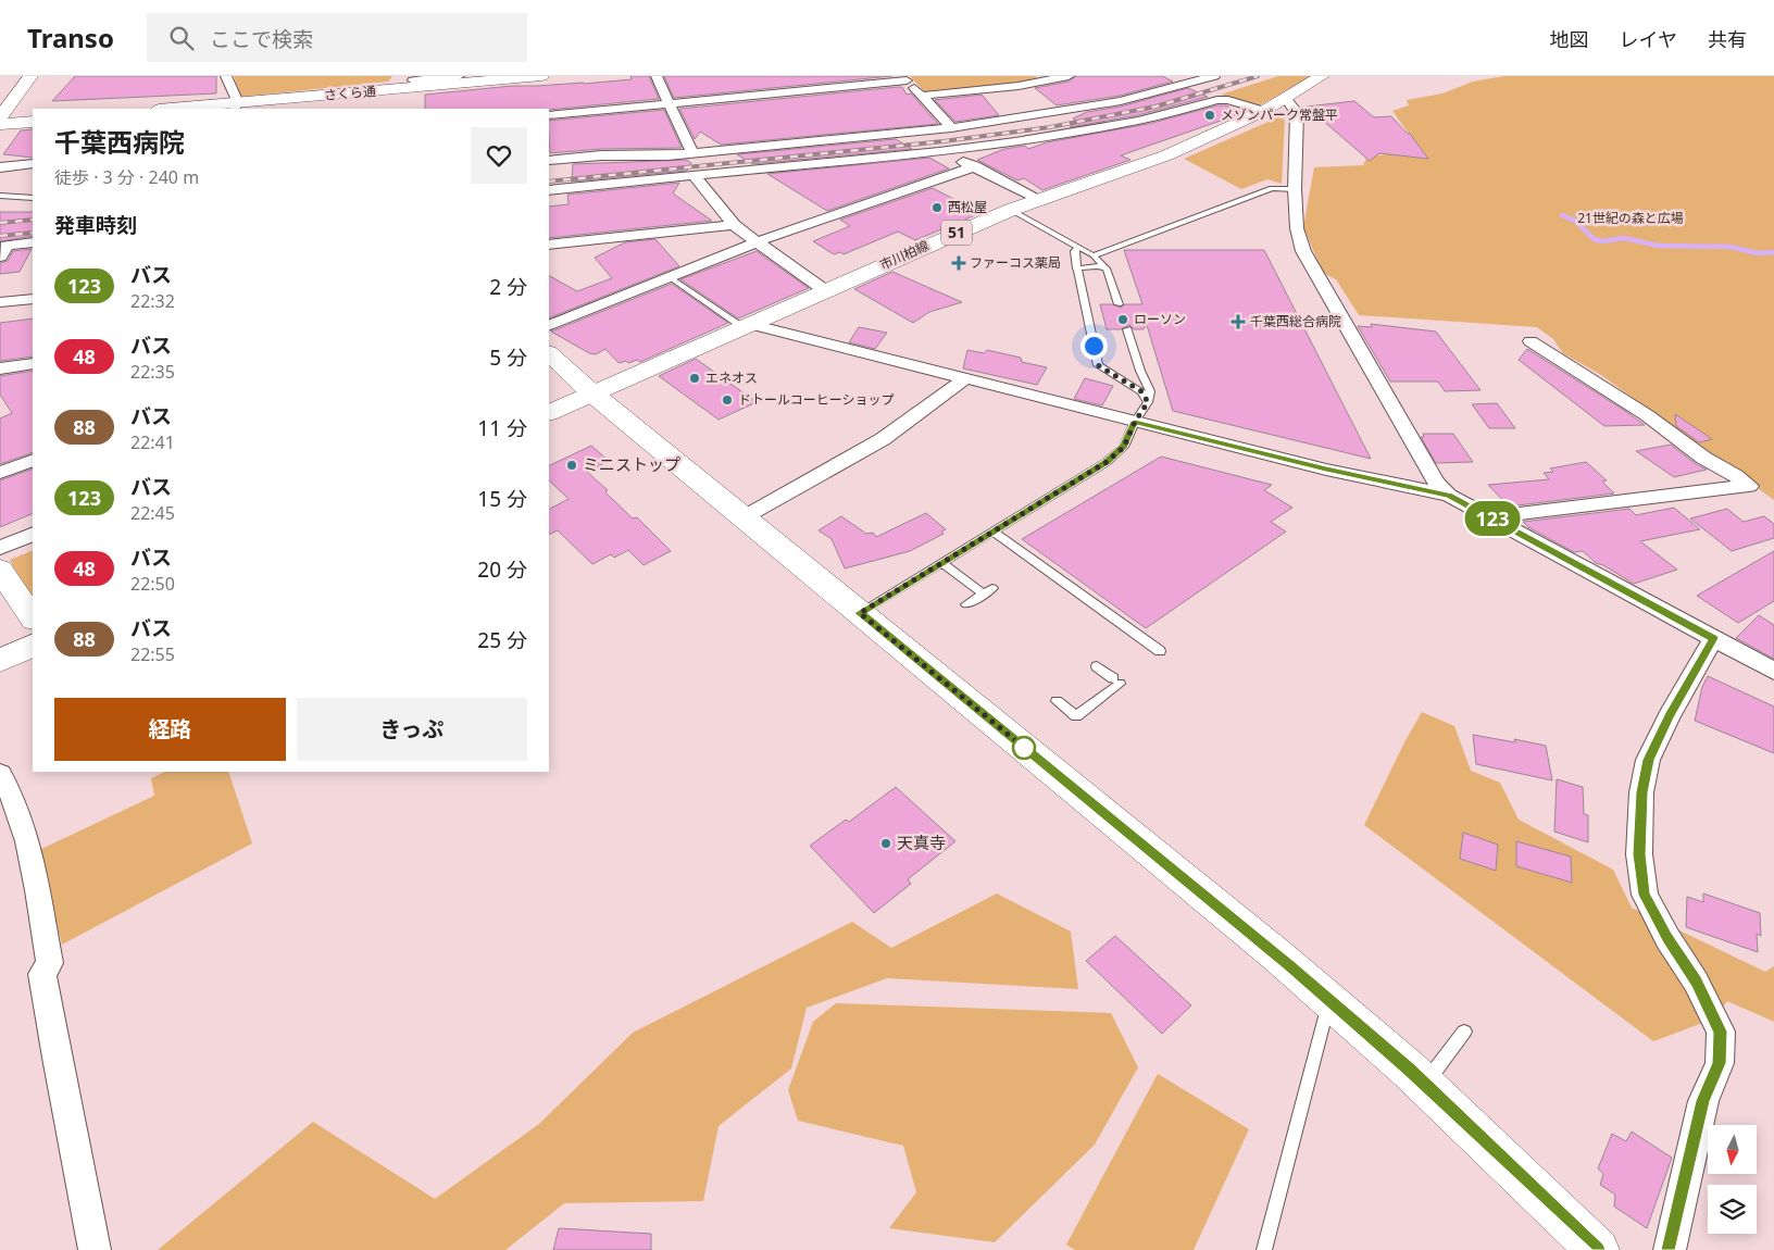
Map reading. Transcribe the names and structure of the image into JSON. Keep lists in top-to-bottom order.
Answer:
{
  "streets": {
    "street": ["さくら通", "51", "市川柏線"]
  },
  "parks": ["21世紀の森と広場"],
  "places": {
    "other": [
      "メゾンパーク常盤平",
      "西松屋",
      "ローソン",
      "エネオス",
      "ドトールコーヒーショップ",
      "ミニストップ",
      "天真寺"
    ],
    "health": ["ファーコス薬局", "千葉西総合病院"]
  },
  "lines": ["bus line 123"],
  "north": "bottom",
  "page": {
    "header": "Transo",
    "search": "ここで検索",
    "nav": ["地図", "レイヤ", "共有"],
    "on_map": "123",
    "heading": [
      ["千葉西病院", "徒歩 · 3 分 · 240 m"],
      "発車時刻"
    ],
    "list": [
      {
        "mark": "123",
        "name": "バス",
        "note": "22:32",
        "value": "2 分"
      },
      {
        "mark": "48",
        "name": "バス",
        "note": "22:35",
        "value": "5 分"
      },
      {
        "mark": "88",
        "name": "バス",
        "note": "22:41",
        "value": "11 分"
      },
      {
        "mark": "123",
        "name": "バス",
        "note": "22:45",
        "value": "15 分"
      },
      {
        "mark": "48",
        "name": "バス",
        "note": "22:50",
        "value": "20 分"
      },
      {
        "mark": "88",
        "name": "バス",
        "note": "22:55",
        "value": "25 分"
      }
    ],
    "buttons": ["経路", "きっぷ"]
  }
}
